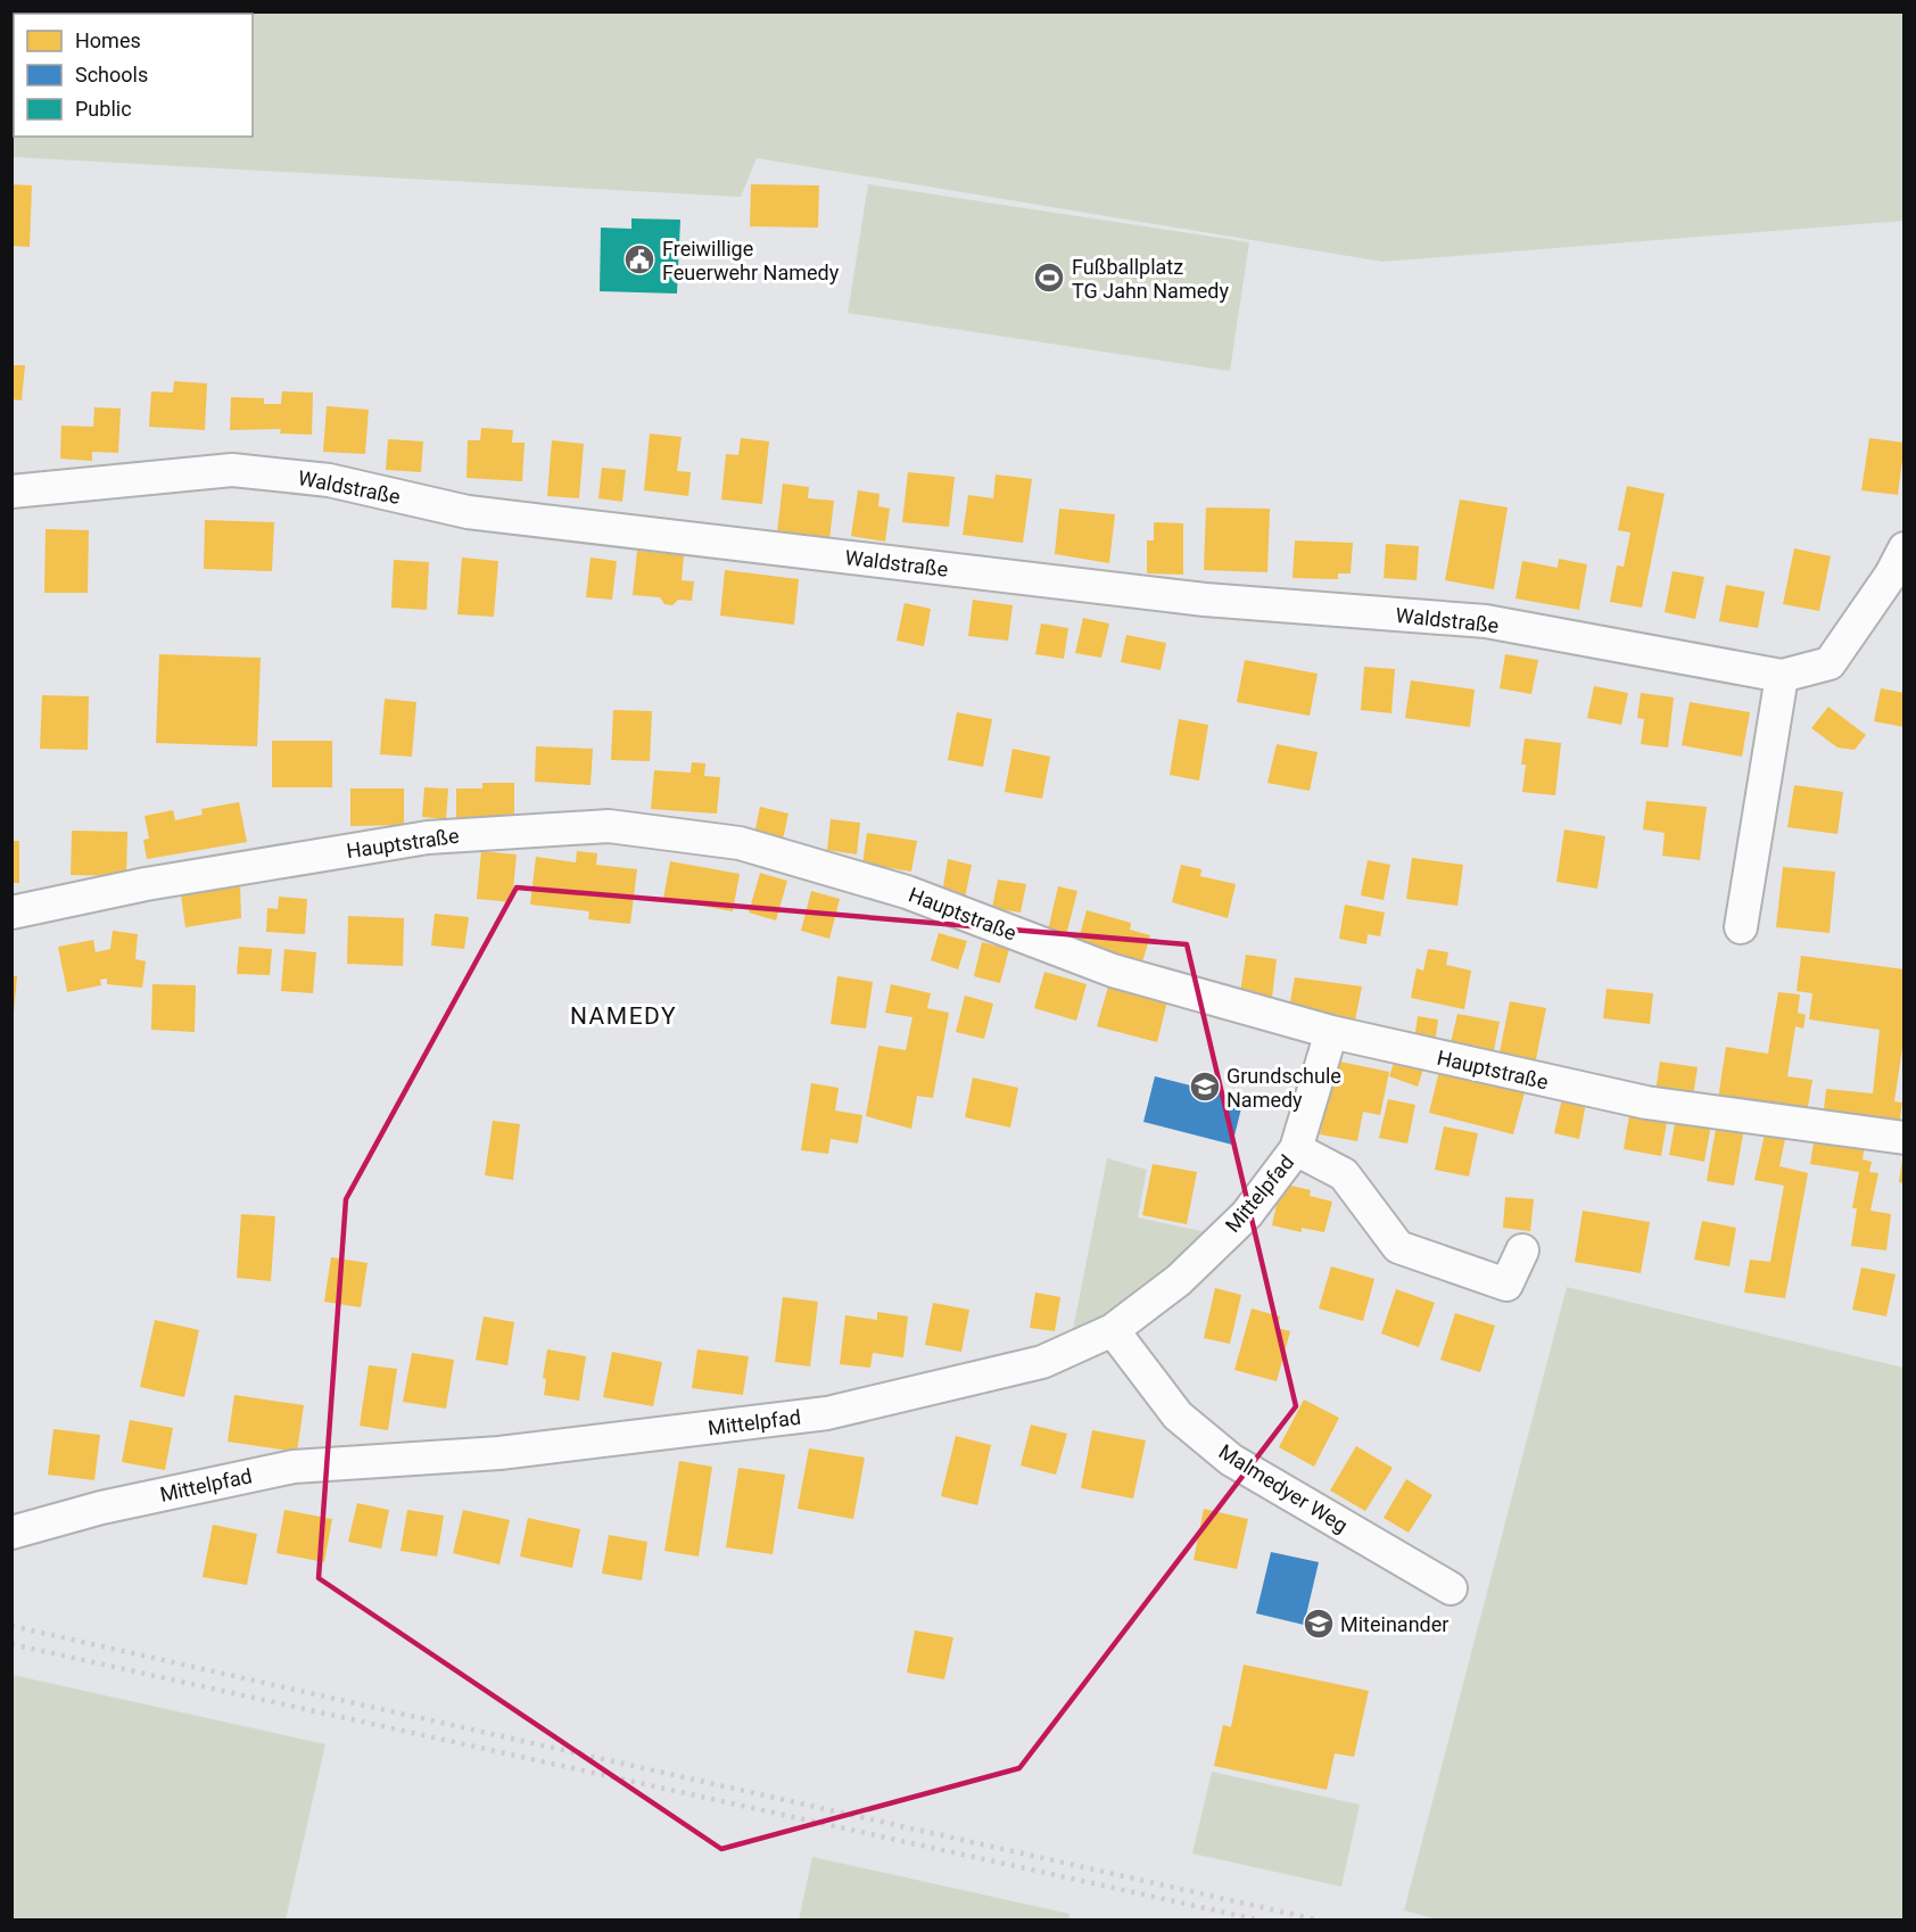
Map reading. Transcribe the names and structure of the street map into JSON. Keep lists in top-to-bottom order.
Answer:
{
  "streets": {
    "street": [
      "Waldstraße",
      "Hauptstraße",
      "Mittelpfad",
      "Malmedyer Weg"
    ]
  },
  "crossings": [
    ["Hauptstraße", "Mittelpfad"],
    ["Mittelpfad", "Malmedyer Weg"]
  ],
  "districts": ["NAMEDY"],
  "places": {
    "public building": ["Freiwillige Feuerwehr Namedy"],
    "sports": ["Fußballplatz TG Jahn Namedy"],
    "school or university": ["Grundschule Namedy", "Miteinander"]
  },
  "legend": ["Homes", "Schools", "Public"]
}
